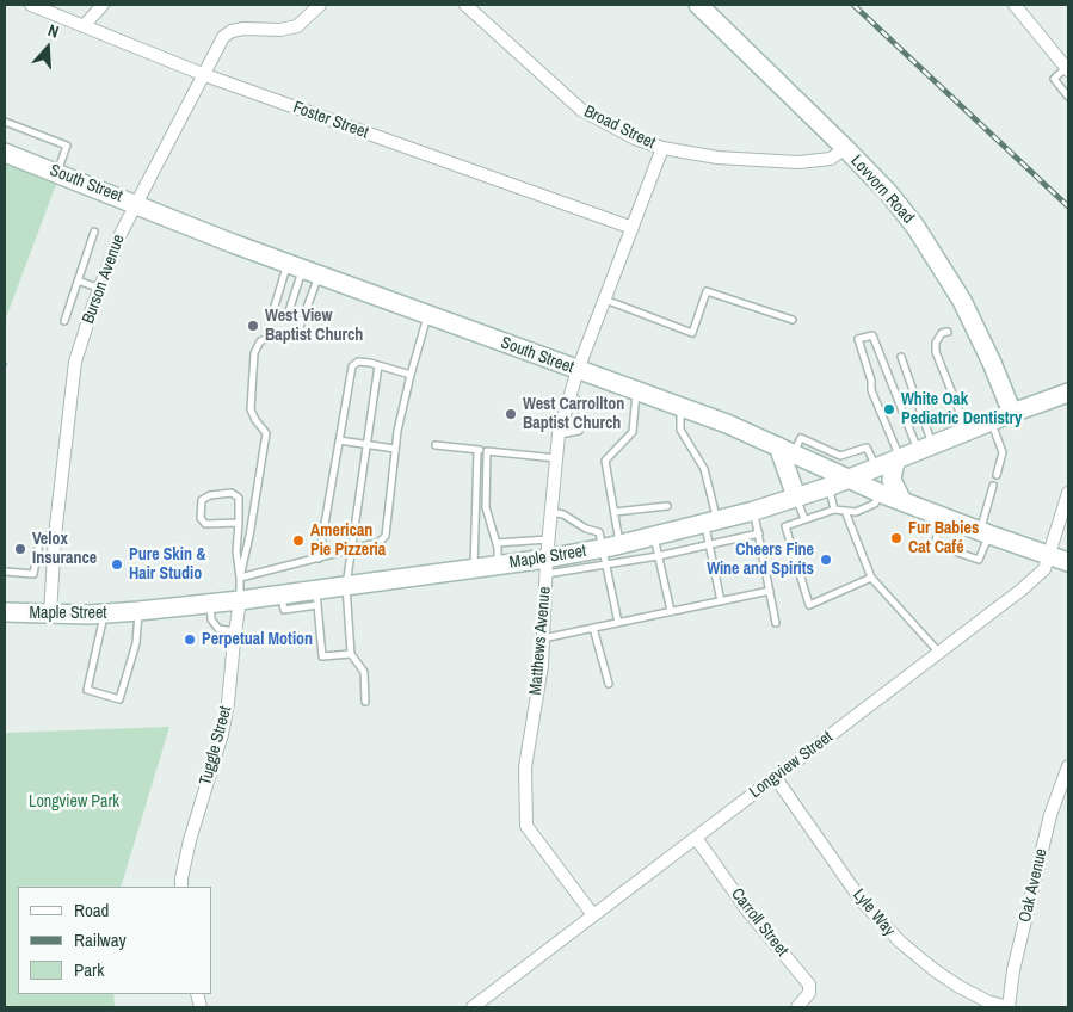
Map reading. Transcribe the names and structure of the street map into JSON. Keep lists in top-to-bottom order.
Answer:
{
  "streets": {
    "street": [
      "Foster Street",
      "Broad Street",
      "South Street",
      "Lovvorn Road",
      "Burson Avenue",
      "Maple Street",
      "Matthews Avenue",
      "Tuggle Street",
      "Longview Street",
      "Oak Avenue",
      "Lyle Way",
      "Carroll Street"
    ]
  },
  "crossings": [
    ["Foster Street", "Burson Avenue"],
    ["Foster Street", "Matthews Avenue"],
    ["Broad Street", "Lovvorn Road"],
    ["Broad Street", "Matthews Avenue"],
    ["South Street", "Burson Avenue"],
    ["South Street", "Maple Street"],
    ["South Street", "Matthews Avenue"],
    ["South Street", "Longview Street"],
    ["Lovvorn Road", "Maple Street"],
    ["Burson Avenue", "Maple Street"],
    ["Maple Street", "Matthews Avenue"],
    ["Maple Street", "Tuggle Street"],
    ["Matthews Avenue", "Longview Street"],
    ["Longview Street", "Lyle Way"],
    ["Longview Street", "Carroll Street"],
    ["Oak Avenue", "Lyle Way"]
  ],
  "parks": ["Longview Park"],
  "places": [
    "West View Baptist Church",
    "White Oak Pediatric Dentistry",
    "West Carrollton Baptist Church",
    "Fur Babies Cat Café",
    "American Pie Pizzeria",
    "Velox Insurance",
    "Cheers Fine Wine and Spirits",
    "Pure Skin & Hair Studio",
    "Perpetual Motion"
  ],
  "legend": ["Road", "Railway", "Park"],
  "north": "top"
}
